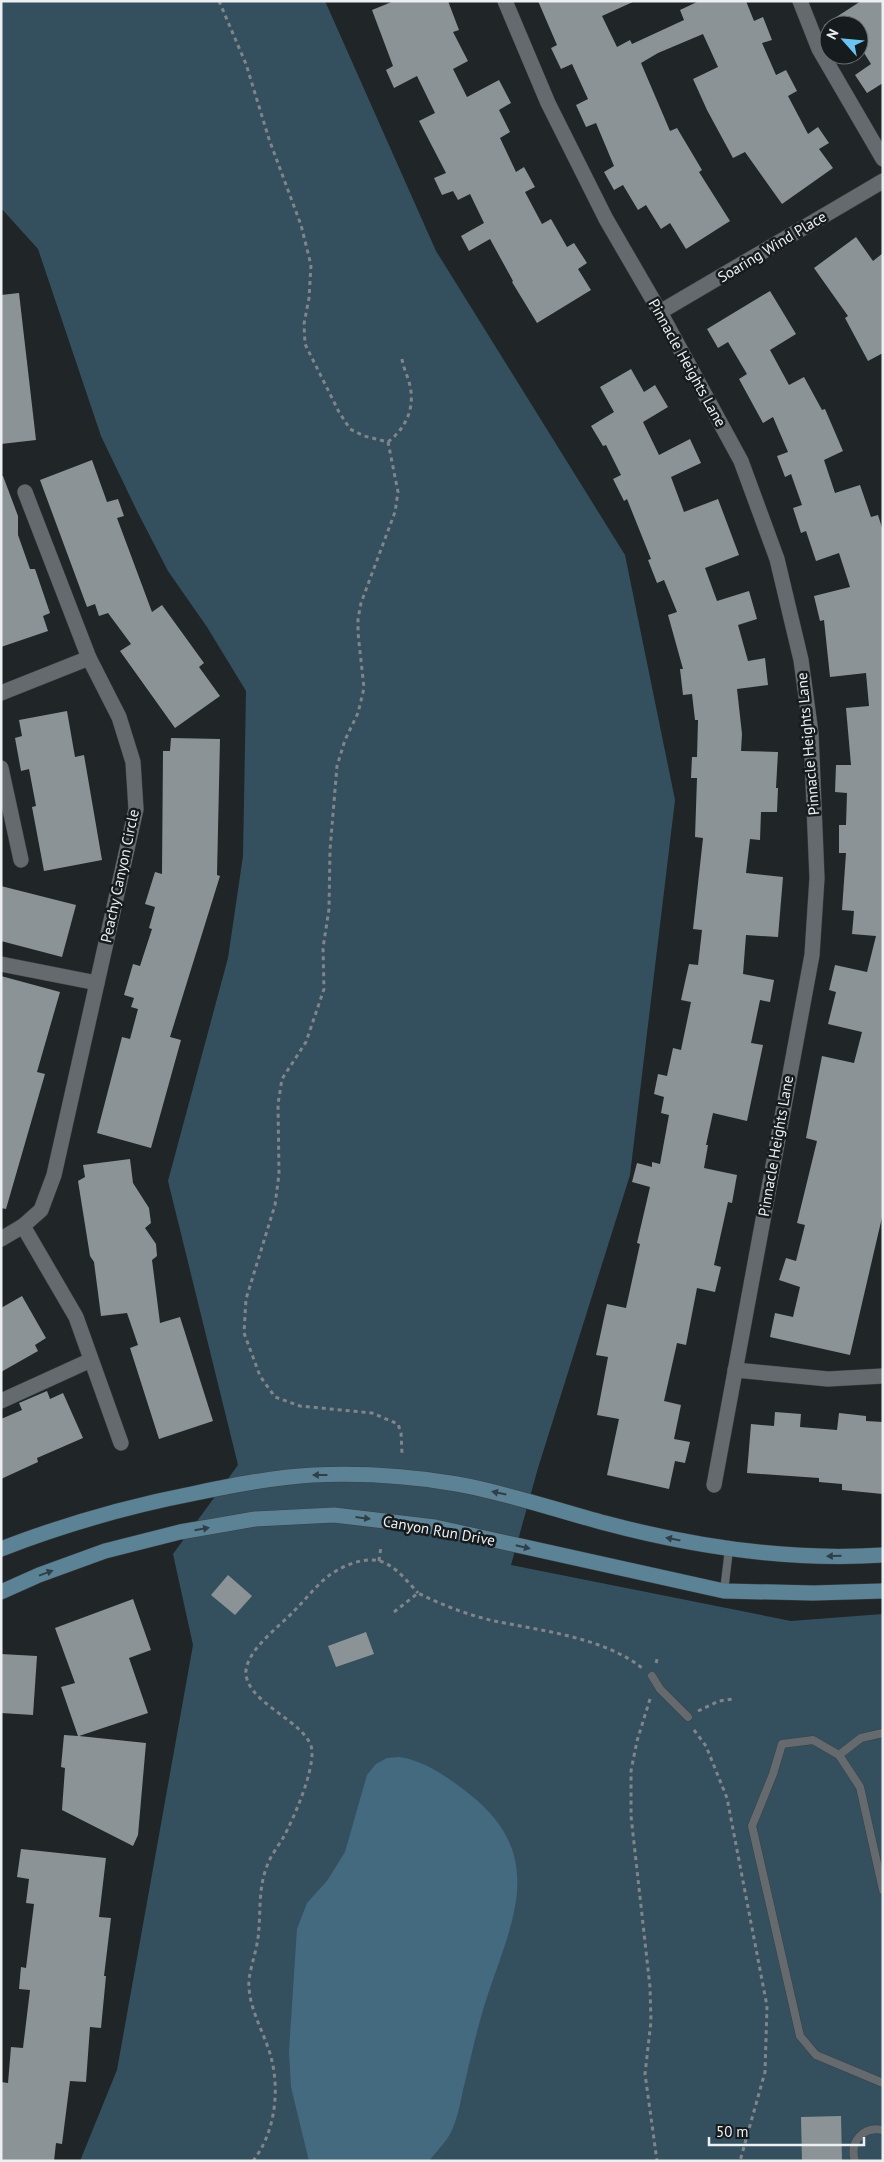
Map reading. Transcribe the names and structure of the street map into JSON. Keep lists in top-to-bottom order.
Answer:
{
  "streets": {
    "street": [
      "Soaring Wind Place",
      "Pinnacle Heights Lane",
      "Peachy Canyon Circle",
      "Canyon Run Drive"
    ]
  },
  "crossings": [
    ["Soaring Wind Place", "Pinnacle Heights Lane"]
  ],
  "scale_bar": "50 m",
  "north": "top left"
}
